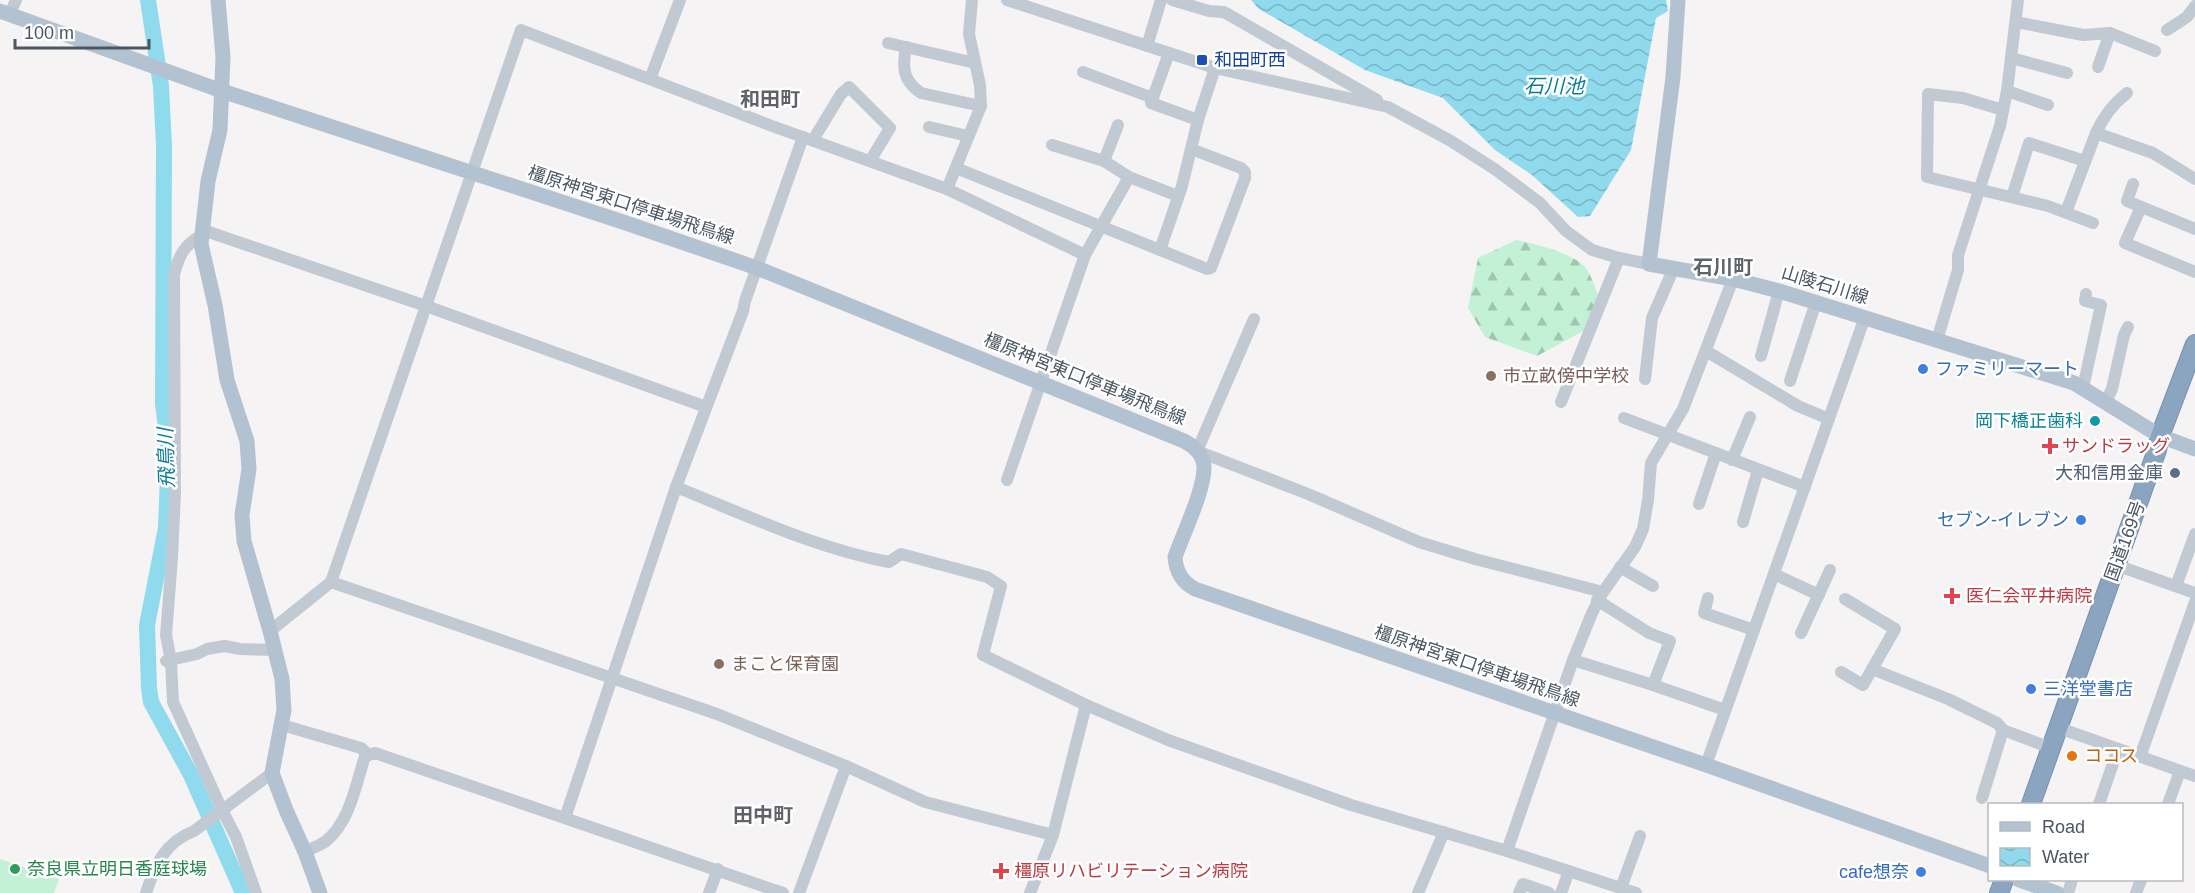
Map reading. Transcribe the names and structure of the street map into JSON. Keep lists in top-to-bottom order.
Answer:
{
  "streets": {
    "highway": ["国道169号"],
    "main road": ["橿原神宮東口停車場飛鳥線", "山陵石川線"]
  },
  "crossings": [
    ["山陵石川線", "国道169号"]
  ],
  "districts": ["和田町", "石川町", "田中町"],
  "water": ["石川池", "飛鳥川"],
  "places": {
    "transit": ["和田町西"],
    "other": [
      "ファミリーマート",
      "市立畝傍中学校",
      "岡下橋正歯科",
      "大和信用金庫",
      "セブン-イレブン",
      "まこと保育園",
      "三洋堂書店",
      "ココス",
      "奈良県立明日香庭球場",
      "cafe想奈"
    ],
    "health": ["サンドラッグ", "医仁会平井病院", "橿原リハビリテーション病院"]
  },
  "legend": ["Road", "Water"],
  "scale_bar": "100 m"
}
